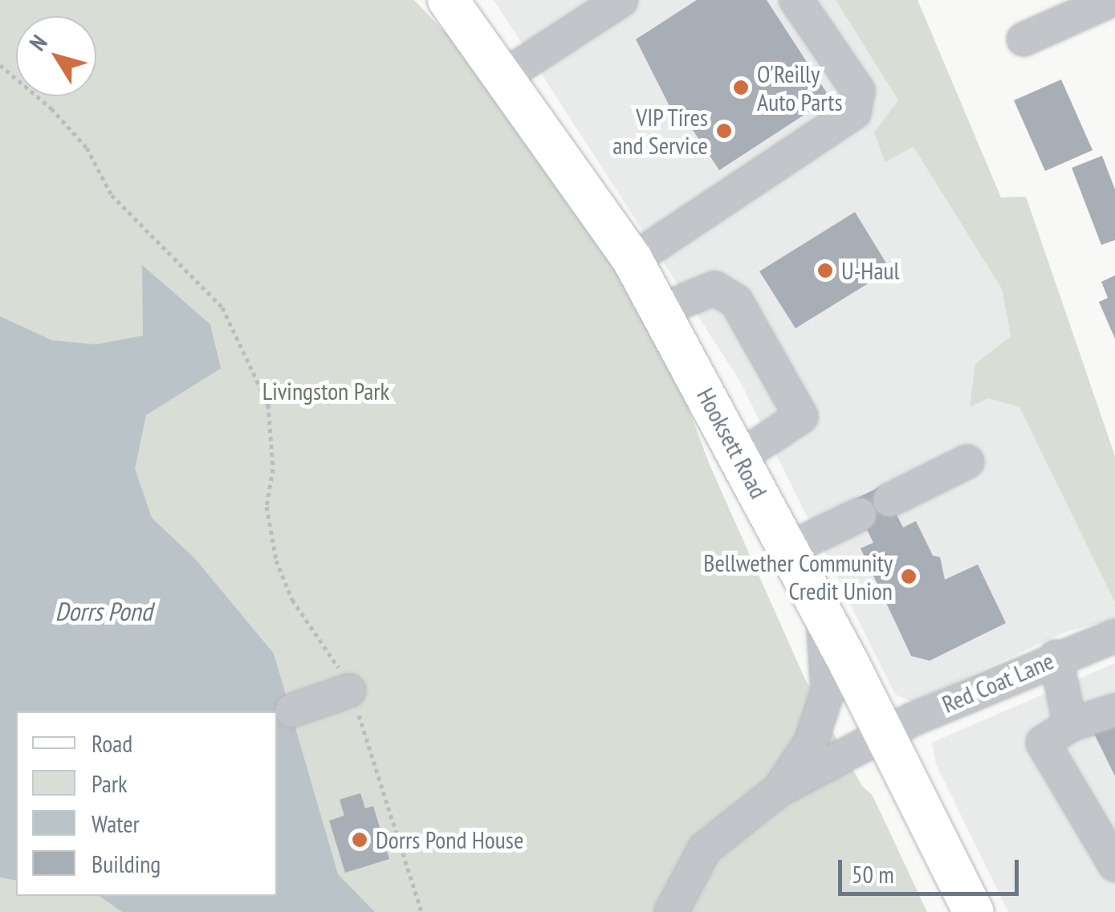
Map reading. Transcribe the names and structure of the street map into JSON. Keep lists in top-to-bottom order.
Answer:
{
  "streets": {
    "main road": ["Hooksett Road"],
    "street": ["Red Coat Lane"]
  },
  "crossings": [
    ["Hooksett Road", "Red Coat Lane"]
  ],
  "water": ["Dorrs Pond"],
  "parks": ["Livingston Park"],
  "places": [
    "O'Reilly Auto Parts",
    "VIP Tires and Service",
    "U-Haul",
    "Bellwether Community Credit Union",
    "Dorrs Pond House"
  ],
  "legend": [
    "Road",
    "Park",
    "Water",
    "Building"
  ],
  "scale_bar": "50 m",
  "north": "top left"
}
